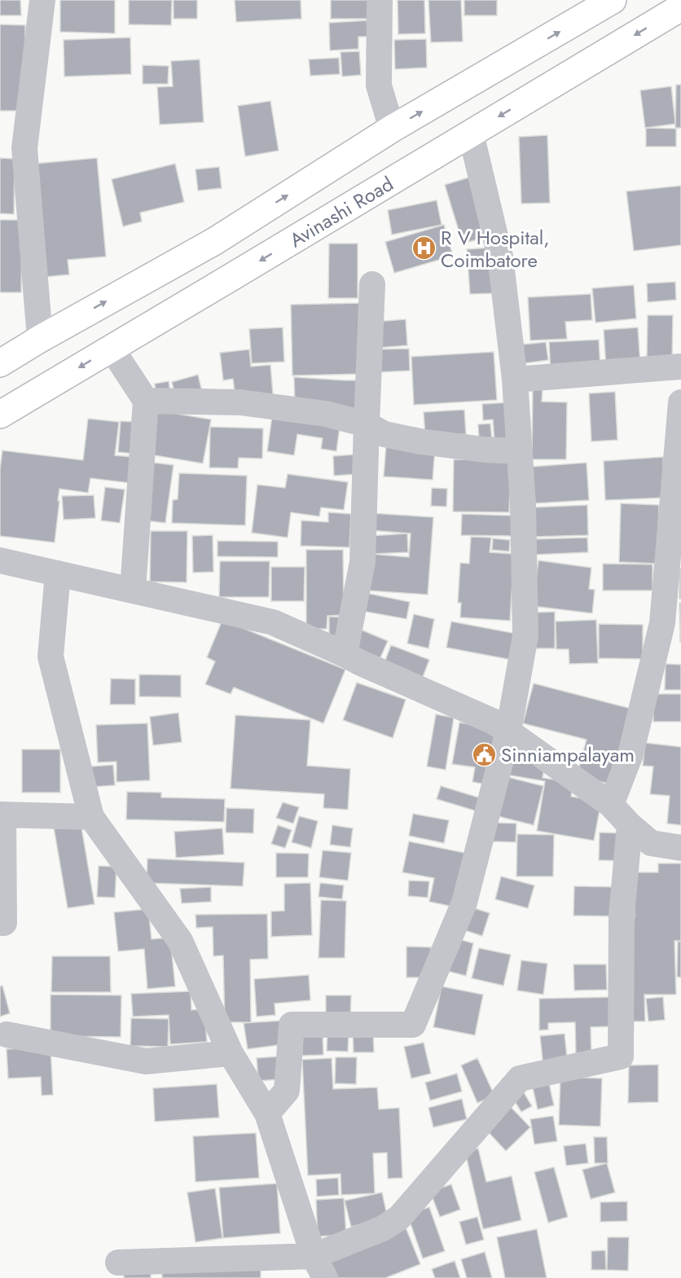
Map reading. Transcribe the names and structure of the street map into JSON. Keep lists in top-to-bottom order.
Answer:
{
  "streets": {
    "main road": ["Avinashi Road"]
  },
  "places": {
    "hospital": ["R V Hospital, Coimbatore"],
    "public building": ["Sinniampalayam"]
  }
}
